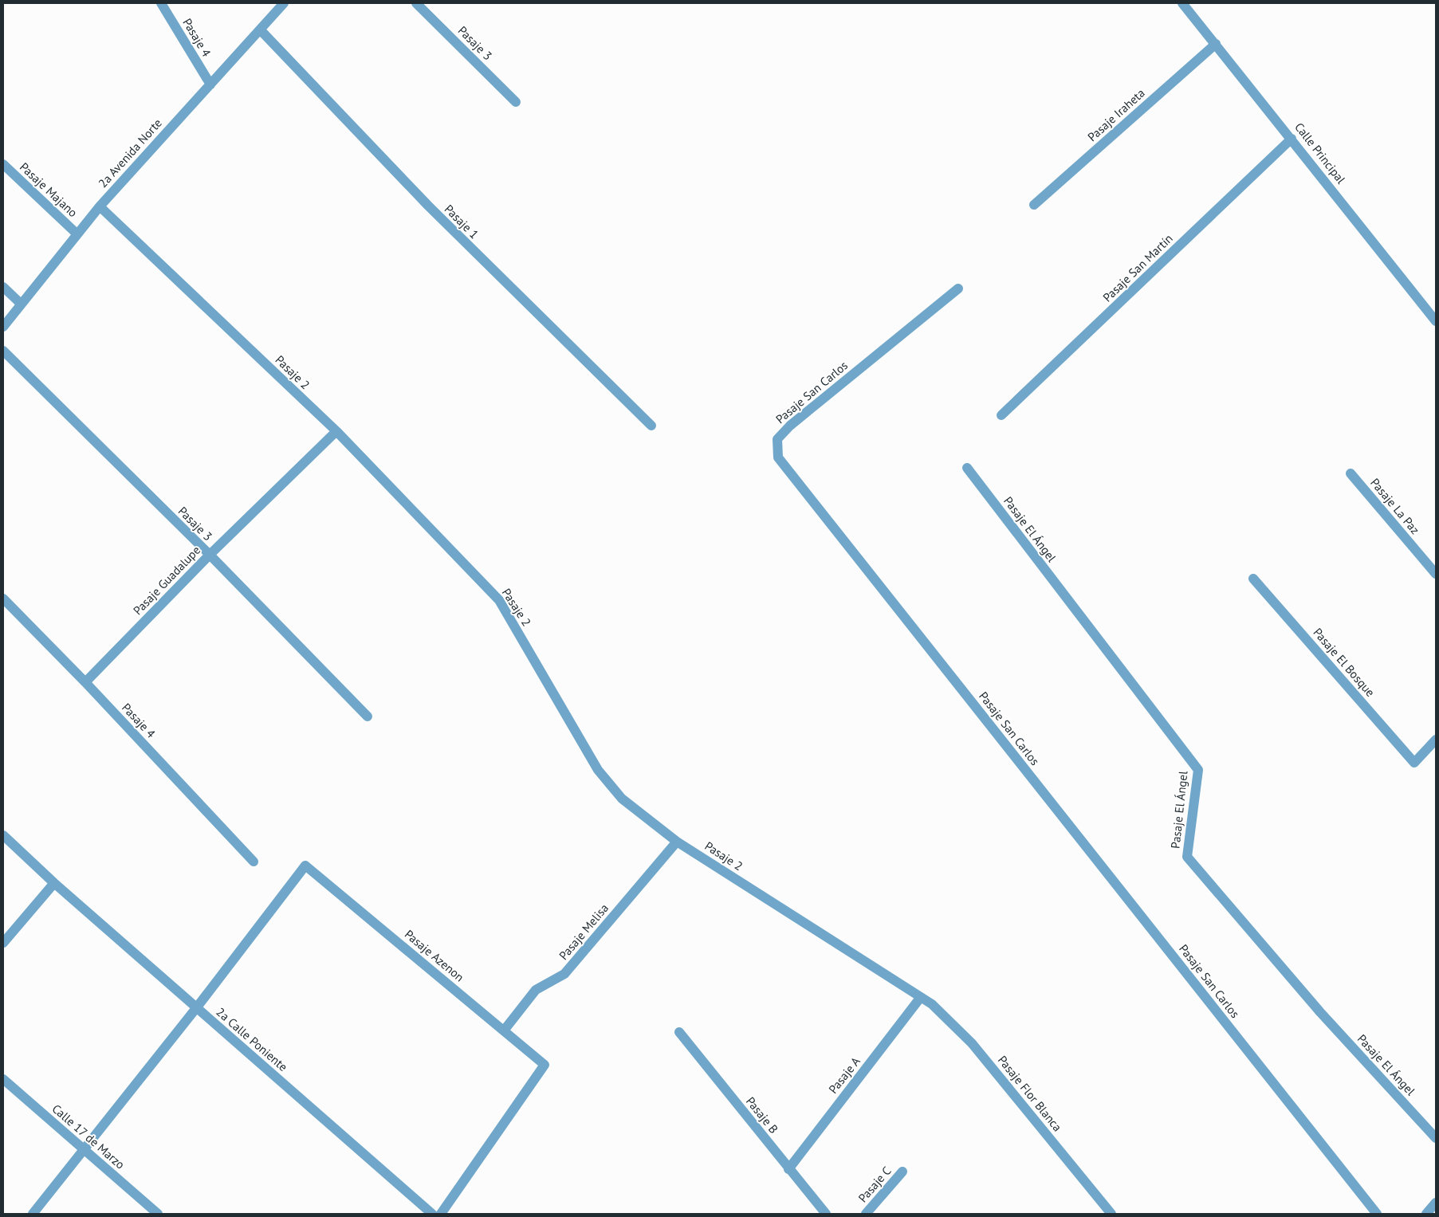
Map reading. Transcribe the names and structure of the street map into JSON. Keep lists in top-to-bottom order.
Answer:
{
  "streets": {
    "street": [
      "Pasaje 4",
      "Pasaje 3",
      "Pasaje Iraheta",
      "2a Avenida Norte",
      "Calle Principal",
      "Pasaje Majano",
      "Pasaje 1",
      "Pasaje San Martín",
      "Pasaje 2",
      "Pasaje San Carlos",
      "Pasaje La Paz",
      "Pasaje El Ángel",
      "Pasaje Guadalupe",
      "Pasaje El Bosque",
      "Pasaje Melisa",
      "Pasaje Azenon",
      "2a Calle Poniente",
      "Pasaje A",
      "Pasaje Flor Blanca",
      "Pasaje B",
      "Calle 17 de Marzo",
      "Pasaje C"
    ]
  },
  "crossings": [
    ["Pasaje 4", "2a Avenida Norte"],
    ["Pasaje 4", "Pasaje Guadalupe"],
    ["Pasaje 3", "Pasaje Guadalupe"],
    ["Pasaje Iraheta", "Calle Principal"],
    ["2a Avenida Norte", "Pasaje Majano"],
    ["2a Avenida Norte", "Pasaje 1"],
    ["2a Avenida Norte", "Pasaje 2"],
    ["Calle Principal", "Pasaje San Martín"],
    ["Pasaje 2", "Pasaje Guadalupe"],
    ["Pasaje 2", "Pasaje Melisa"],
    ["Pasaje 2", "Pasaje A"],
    ["Pasaje 2", "Pasaje Flor Blanca"],
    ["Pasaje Melisa", "Pasaje Azenon"],
    ["Pasaje Azenon", "2a Calle Poniente"],
    ["Pasaje A", "Pasaje Flor Blanca"],
    ["Pasaje A", "Pasaje B"]
  ]
}
